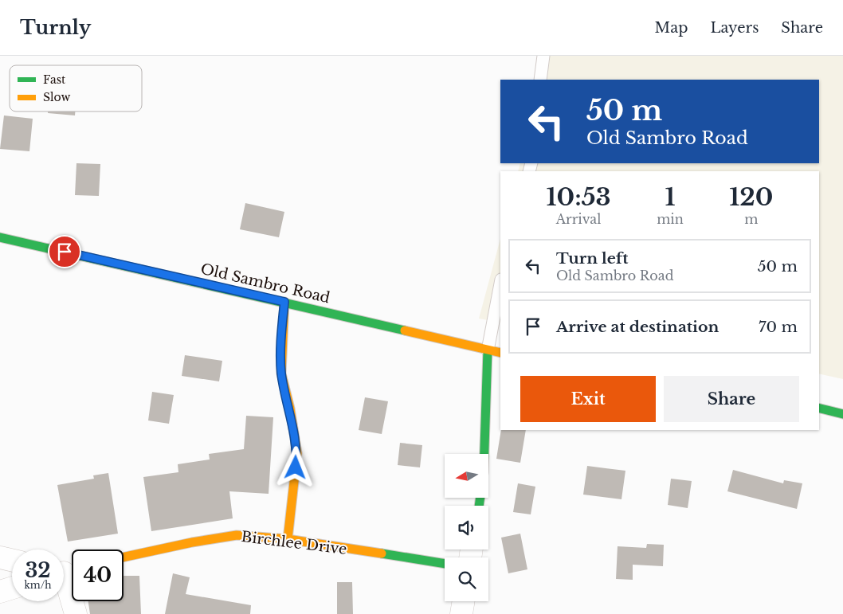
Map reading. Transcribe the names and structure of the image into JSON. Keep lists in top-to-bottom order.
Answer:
{
  "streets": {
    "street": ["Old Sambro Road", "Birchlee Drive"]
  },
  "legend": ["Fast", "Slow"],
  "north": "left",
  "page": {
    "header": "Turnly",
    "nav": ["Map", "Layers", "Share"],
    "turn": ["50 m", "Old Sambro Road"],
    "eta": [
      "10:53",
      "Arrival",
      "1",
      "min",
      "120",
      "m"
    ],
    "list": [
      {
        "name": "Turn left",
        "note": "Old Sambro Road",
        "value": "50 m"
      },
      {
        "name": "Arrive at destination",
        "value": "70 m"
      }
    ],
    "buttons": ["Exit", "Share"],
    "speed": "32 km/h",
    "limit": "40"
  }
}
